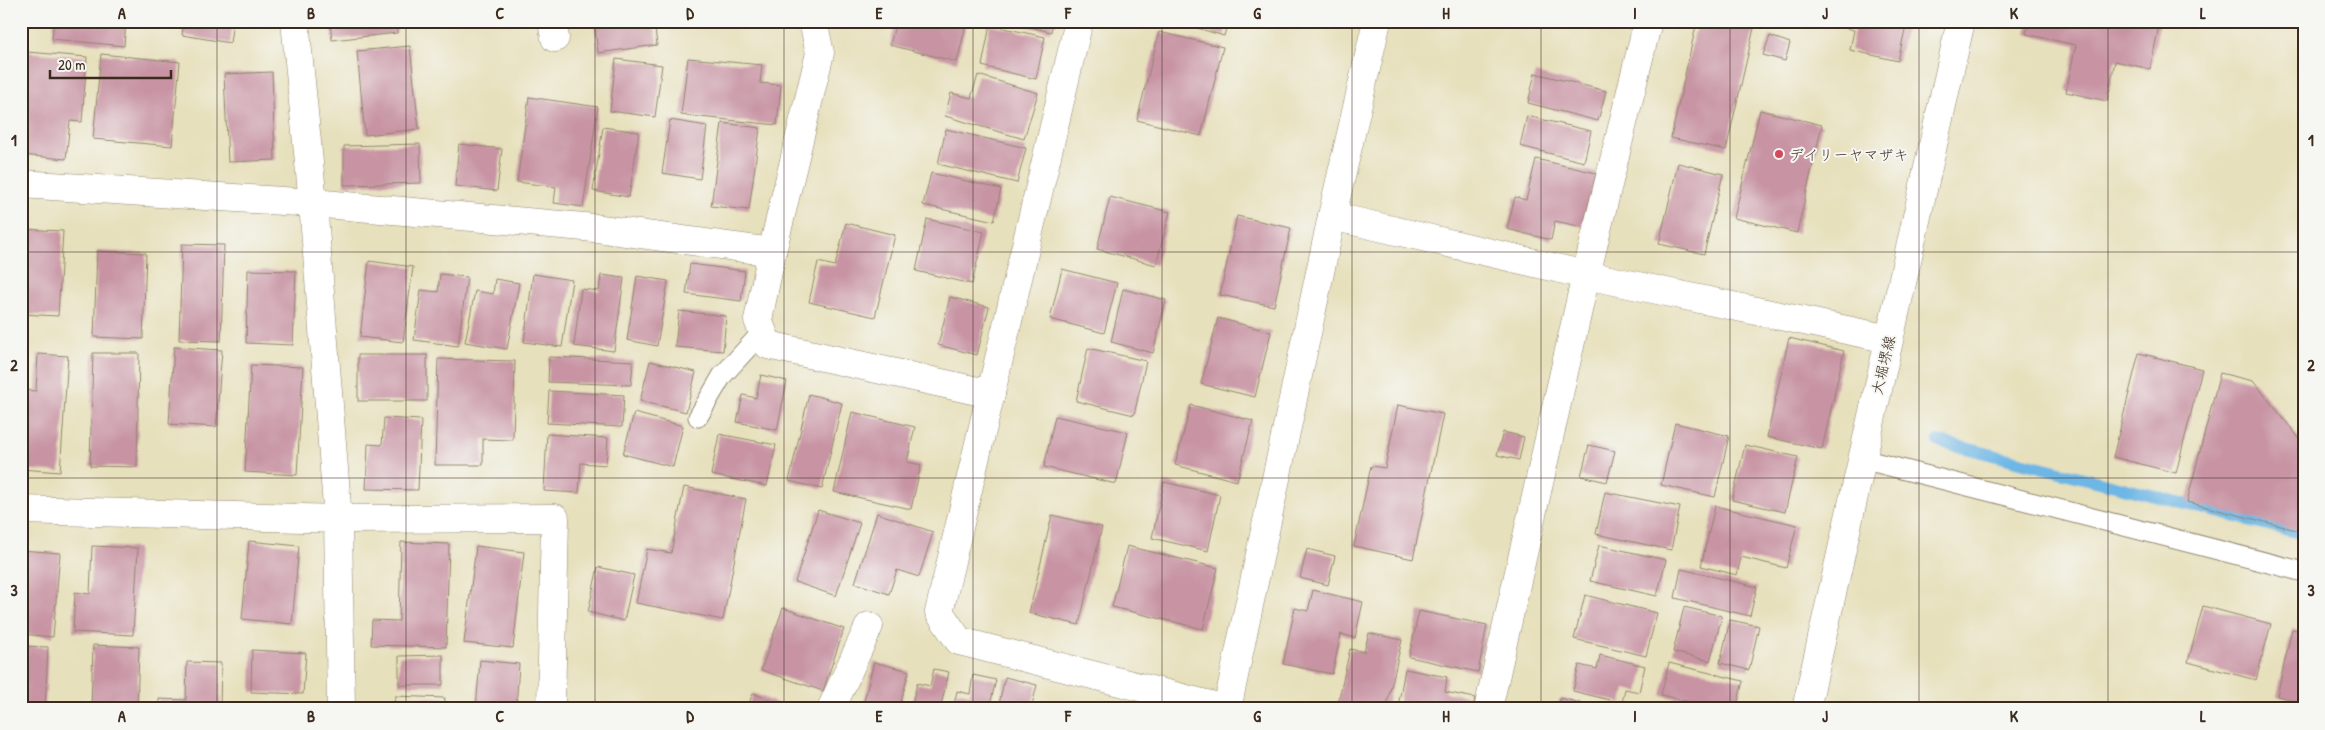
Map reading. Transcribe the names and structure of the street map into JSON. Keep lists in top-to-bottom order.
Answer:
{
  "streets": {
    "street": ["大堀堺線"]
  },
  "places": ["デイリーヤマザキ"],
  "scale_bar": "20 m",
  "grid": {
    "columns": [
      "A",
      "B",
      "C",
      "D",
      "E",
      "F",
      "G",
      "H",
      "I",
      "J",
      "K",
      "L"
    ],
    "rows": ["1", "2", "3"]
  }
}
